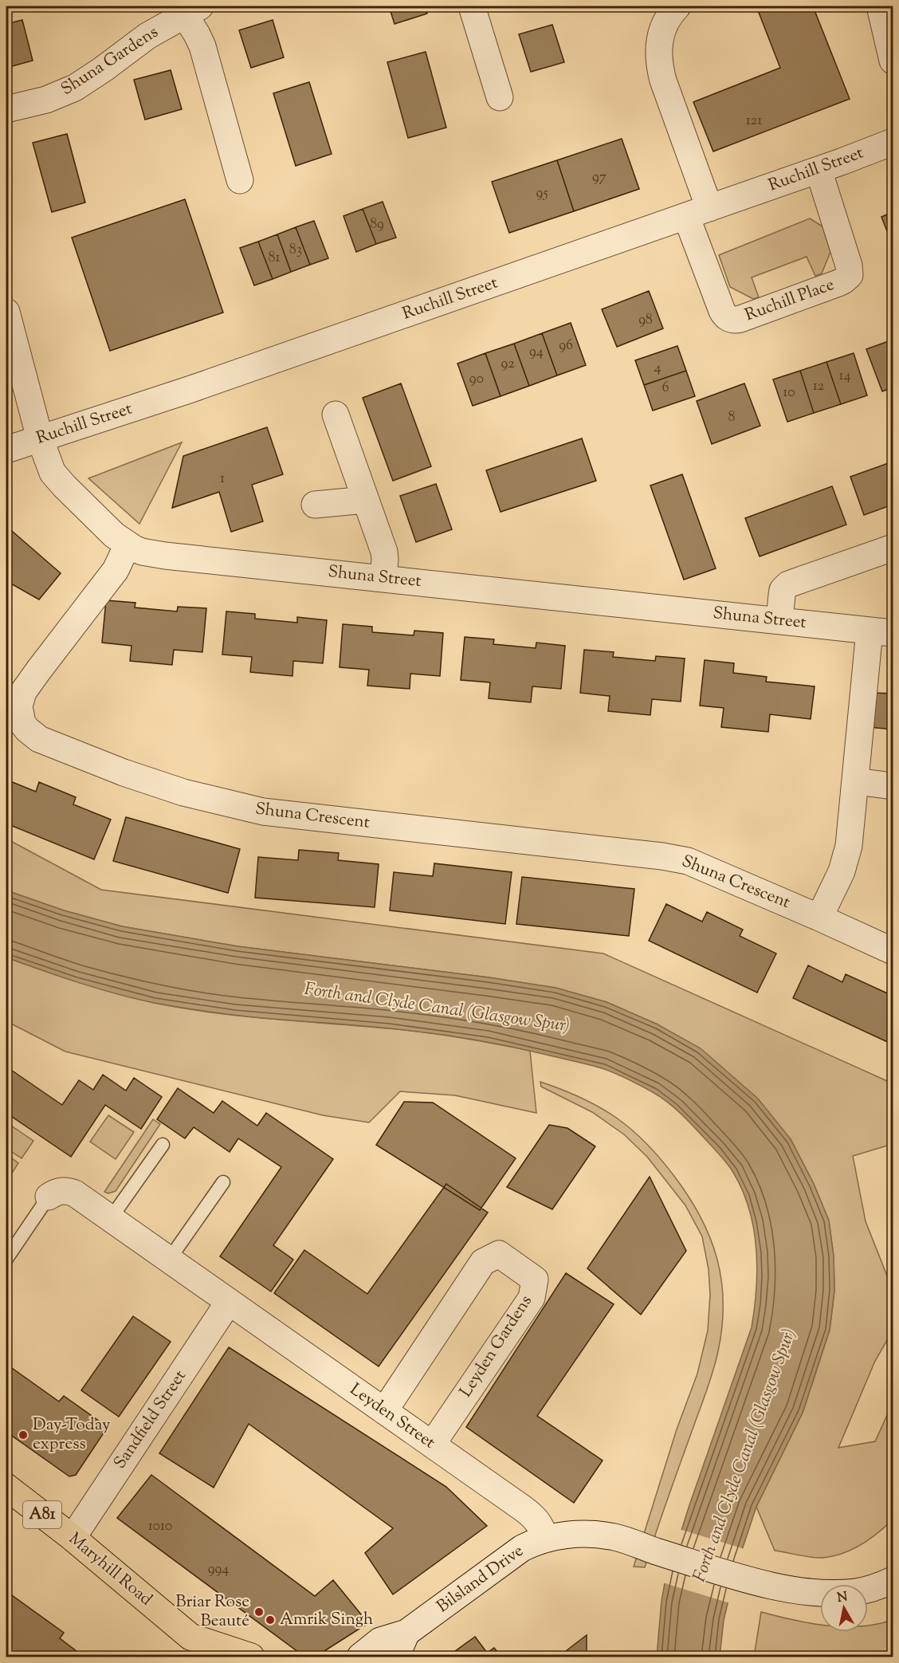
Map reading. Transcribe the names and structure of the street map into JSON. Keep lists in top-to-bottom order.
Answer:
{
  "streets": {
    "main road": ["A81", "Maryhill Road"],
    "street": [
      "Shuna Gardens",
      "Ruchill Street",
      "Ruchill Place",
      "Shuna Street",
      "Shuna Crescent",
      "Leyden Gardens",
      "Leyden Street",
      "Sandfield Street",
      "Bilsland Drive"
    ]
  },
  "crossings": [
    ["Ruchill Street", "Ruchill Place"],
    ["Ruchill Street", "Shuna Street"],
    ["Shuna Street", "Shuna Crescent"],
    ["Leyden Gardens", "Leyden Street"],
    ["Leyden Street", "Sandfield Street"],
    ["Leyden Street", "Bilsland Drive"],
    ["Sandfield Street", "Maryhill Road"],
    ["A81", "Maryhill Road"]
  ],
  "water": ["Forth and Clyde Canal (Glasgow Spur)"],
  "places": ["Day-Today express", "Briar Rose Beauté", "Amrik Singh"],
  "house_numbers": [
    "121",
    "97",
    "95",
    "89",
    "83",
    "81",
    "98",
    "96",
    "94",
    "92",
    "4",
    "14",
    "90",
    "12",
    "6",
    "10",
    "8",
    "1",
    "1010",
    "994"
  ],
  "north": "top"
}
